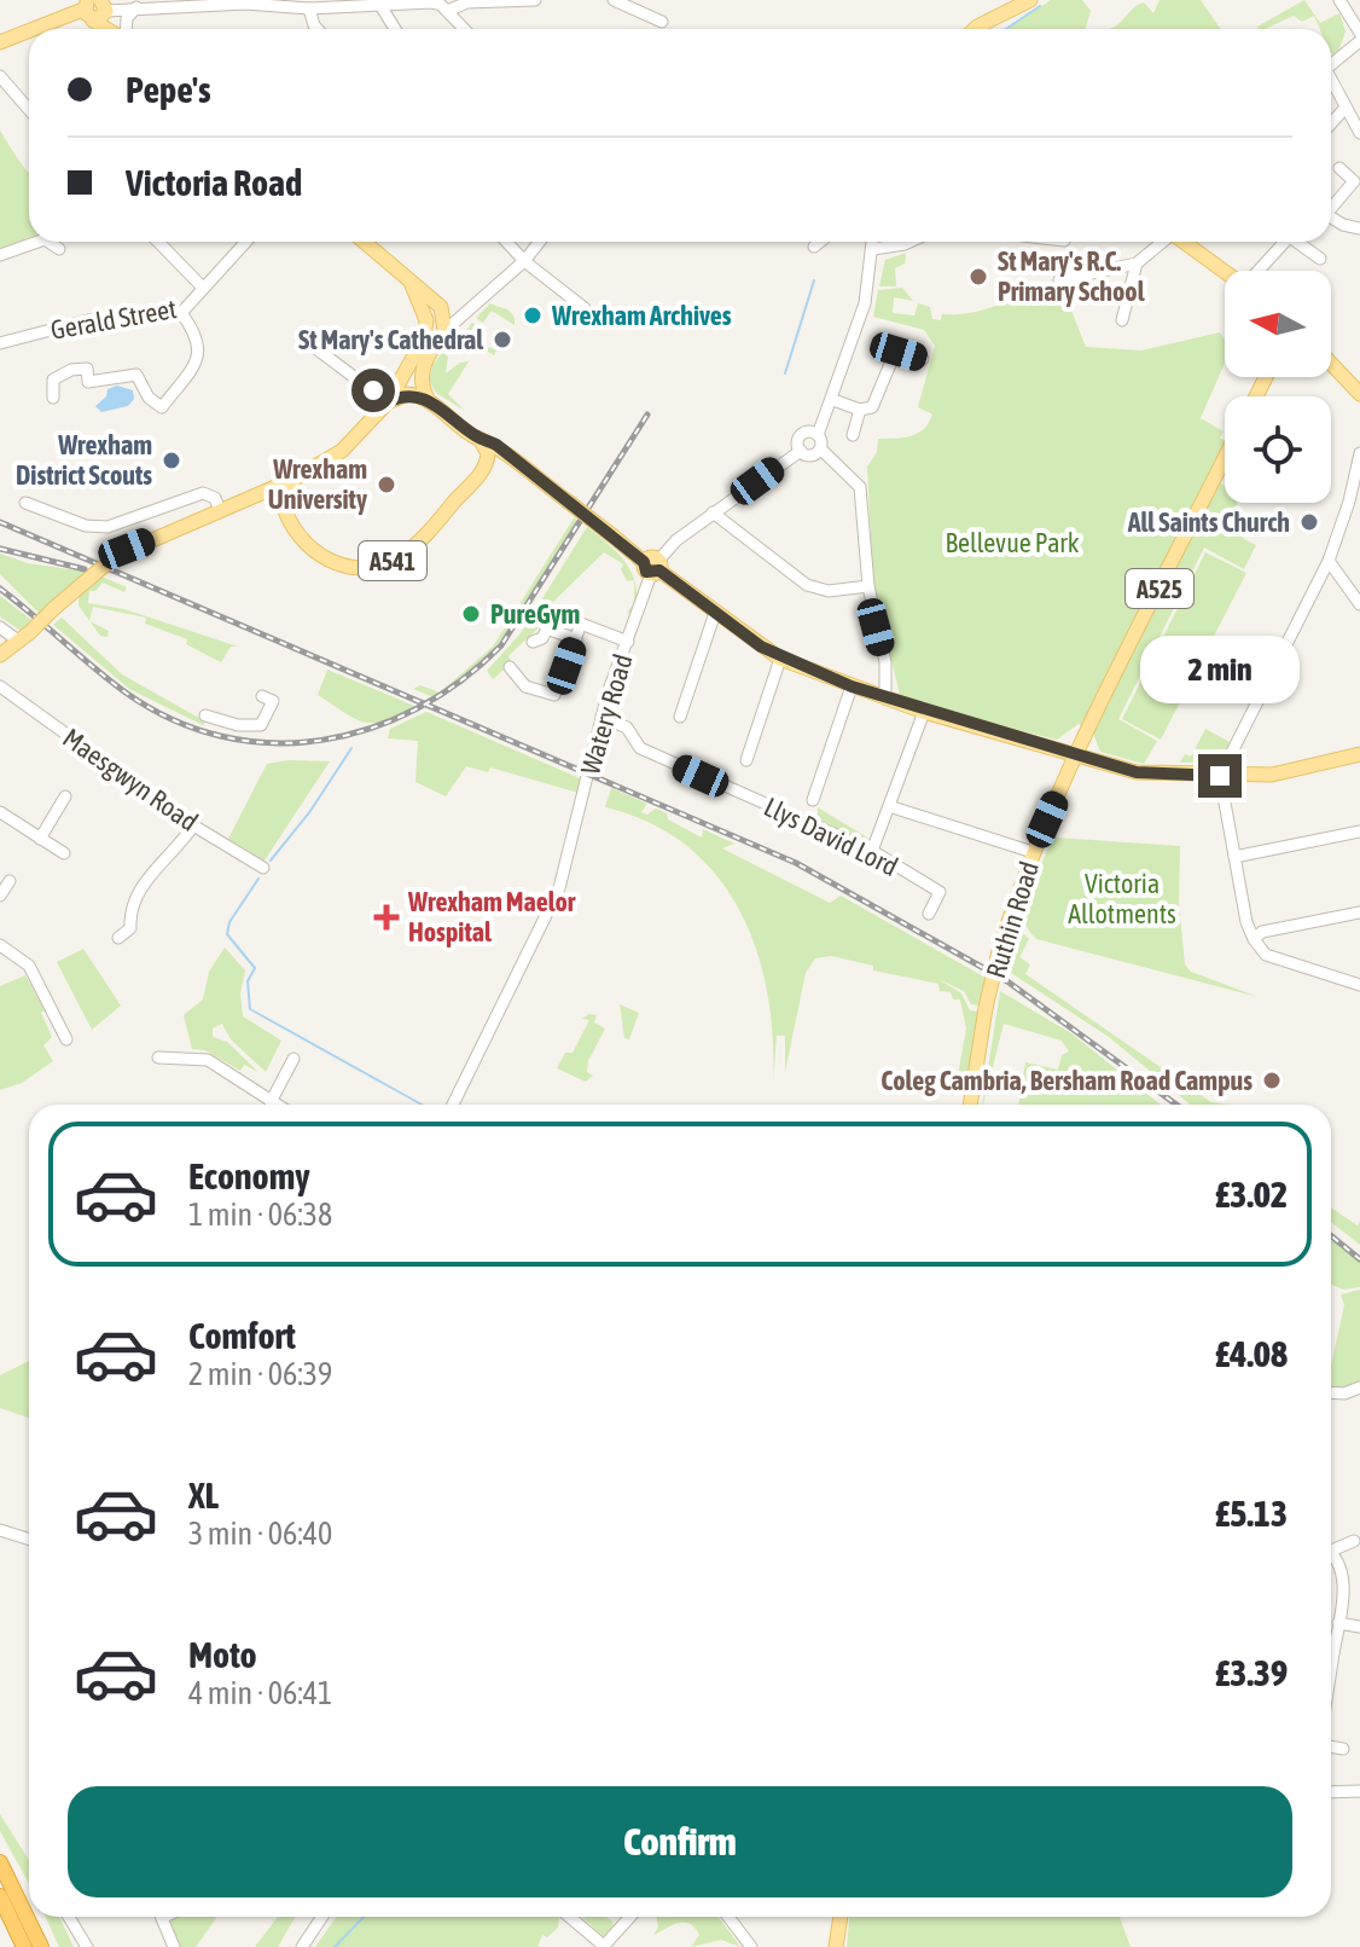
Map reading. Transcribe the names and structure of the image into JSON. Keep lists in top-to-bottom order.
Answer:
{
  "streets": {
    "main road": ["A541", "A525", "Ruthin Road"],
    "street": [
      "Gerald Street",
      "Watery Road",
      "Maesgwyn Road",
      "Llys David Lord"
    ]
  },
  "crossings": [
    ["Watery Road", "Llys David Lord"]
  ],
  "parks": ["Bellevue Park", "Victoria Allotments"],
  "places": {
    "other": [
      "St Mary's R.C. Primary School",
      "Wrexham Archives",
      "St Mary's Cathedral",
      "Wrexham District Scouts",
      "Wrexham University",
      "All Saints Church",
      "PureGym",
      "Coleg Cambria, Bersham Road Campus"
    ],
    "health": ["Wrexham Maelor Hospital"]
  },
  "north": "left",
  "page": {
    "banner": ["Pepe's", "Victoria Road"],
    "bubble": "2 min",
    "list": [
      {
        "name": "Economy",
        "note": "1 min · 06:38",
        "value": "£3.02"
      },
      {
        "name": "Comfort",
        "note": "2 min · 06:39",
        "value": "£4.08"
      },
      {
        "name": "XL",
        "note": "3 min · 06:40",
        "value": "£5.13"
      },
      {
        "name": "Moto",
        "note": "4 min · 06:41",
        "value": "£3.39"
      }
    ],
    "buttons": "Confirm"
  }
}
